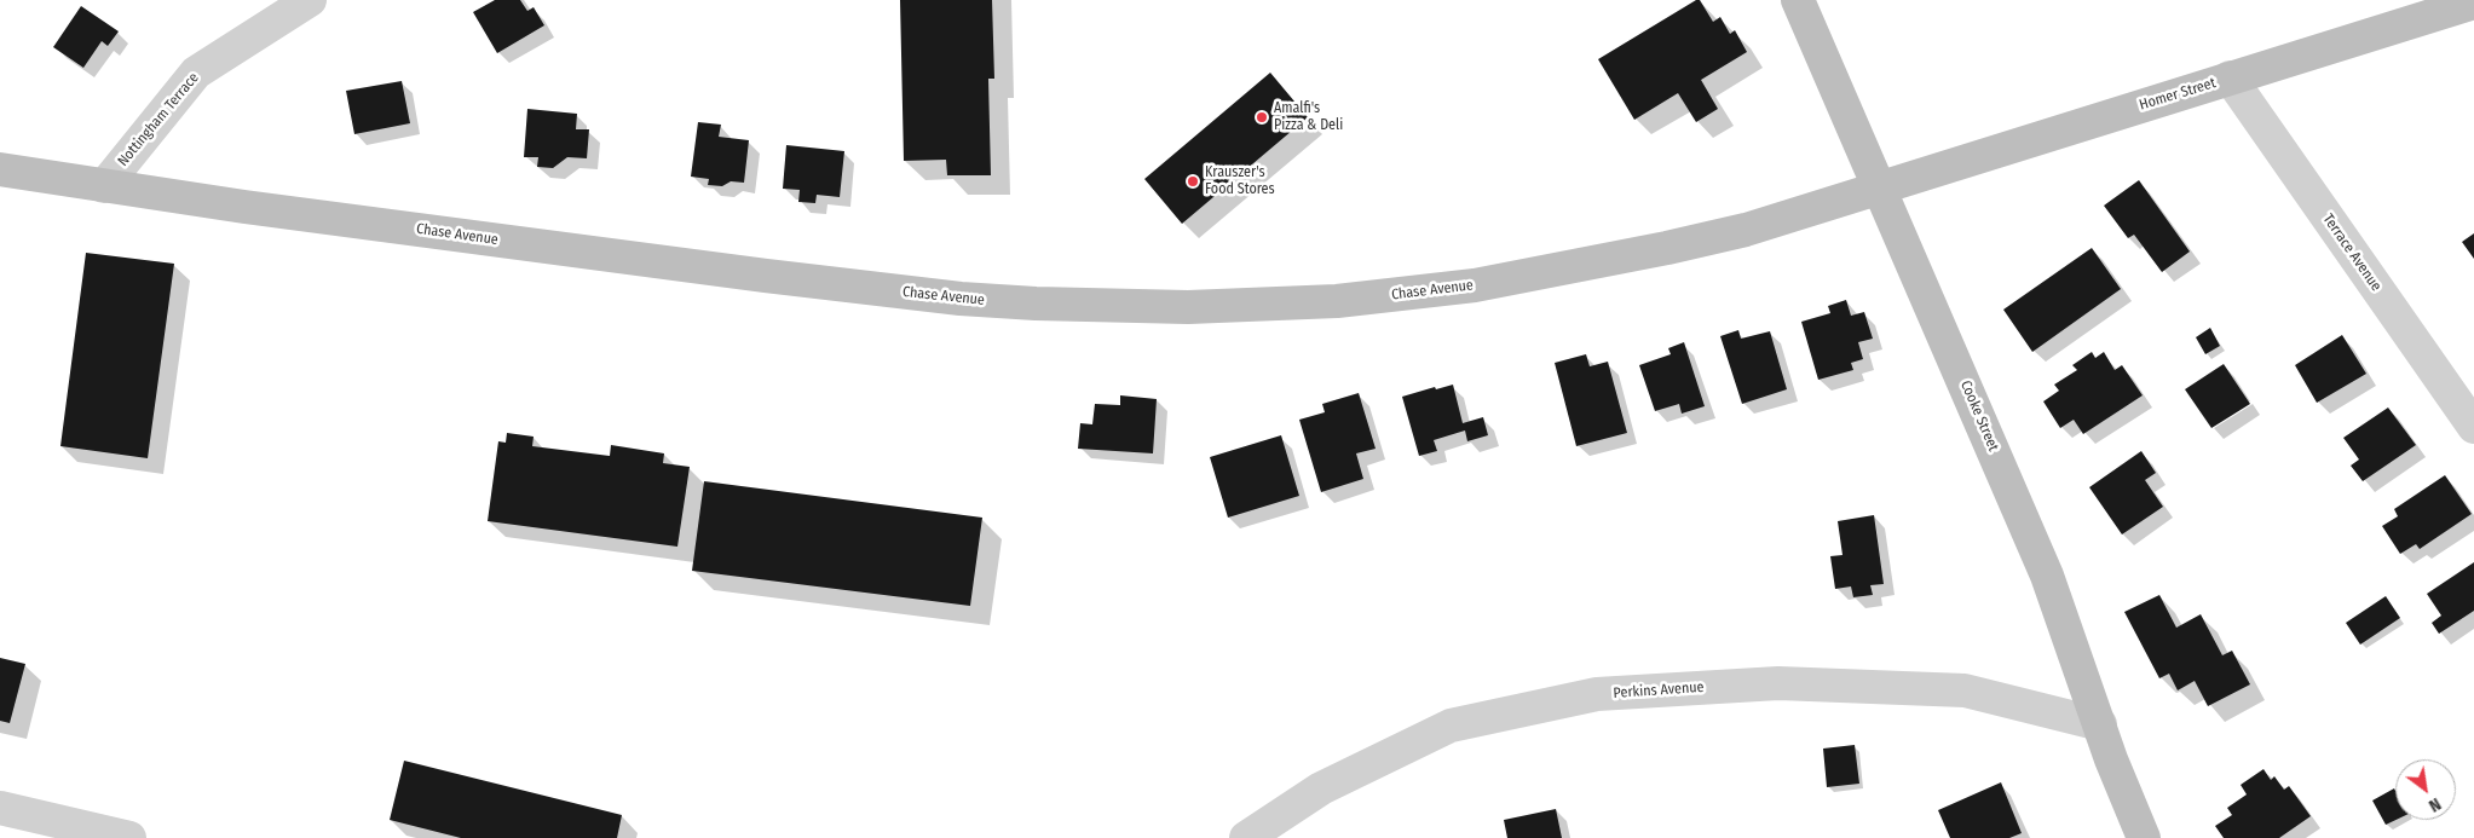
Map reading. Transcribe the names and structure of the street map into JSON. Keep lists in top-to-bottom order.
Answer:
{
  "streets": {
    "main road": ["Homer Street", "Chase Avenue", "Cooke Street"],
    "street": ["Nottingham Terrace", "Terrace Avenue", "Perkins Avenue"]
  },
  "crossings": [
    ["Homer Street", "Chase Avenue"],
    ["Homer Street", "Terrace Avenue"],
    ["Homer Street", "Cooke Street"],
    ["Nottingham Terrace", "Chase Avenue"],
    ["Chase Avenue", "Cooke Street"],
    ["Cooke Street", "Perkins Avenue"]
  ],
  "places": ["Amalfi's Pizza & Deli", "Krauszer's Food Stores"],
  "north": "bottom right"
}
